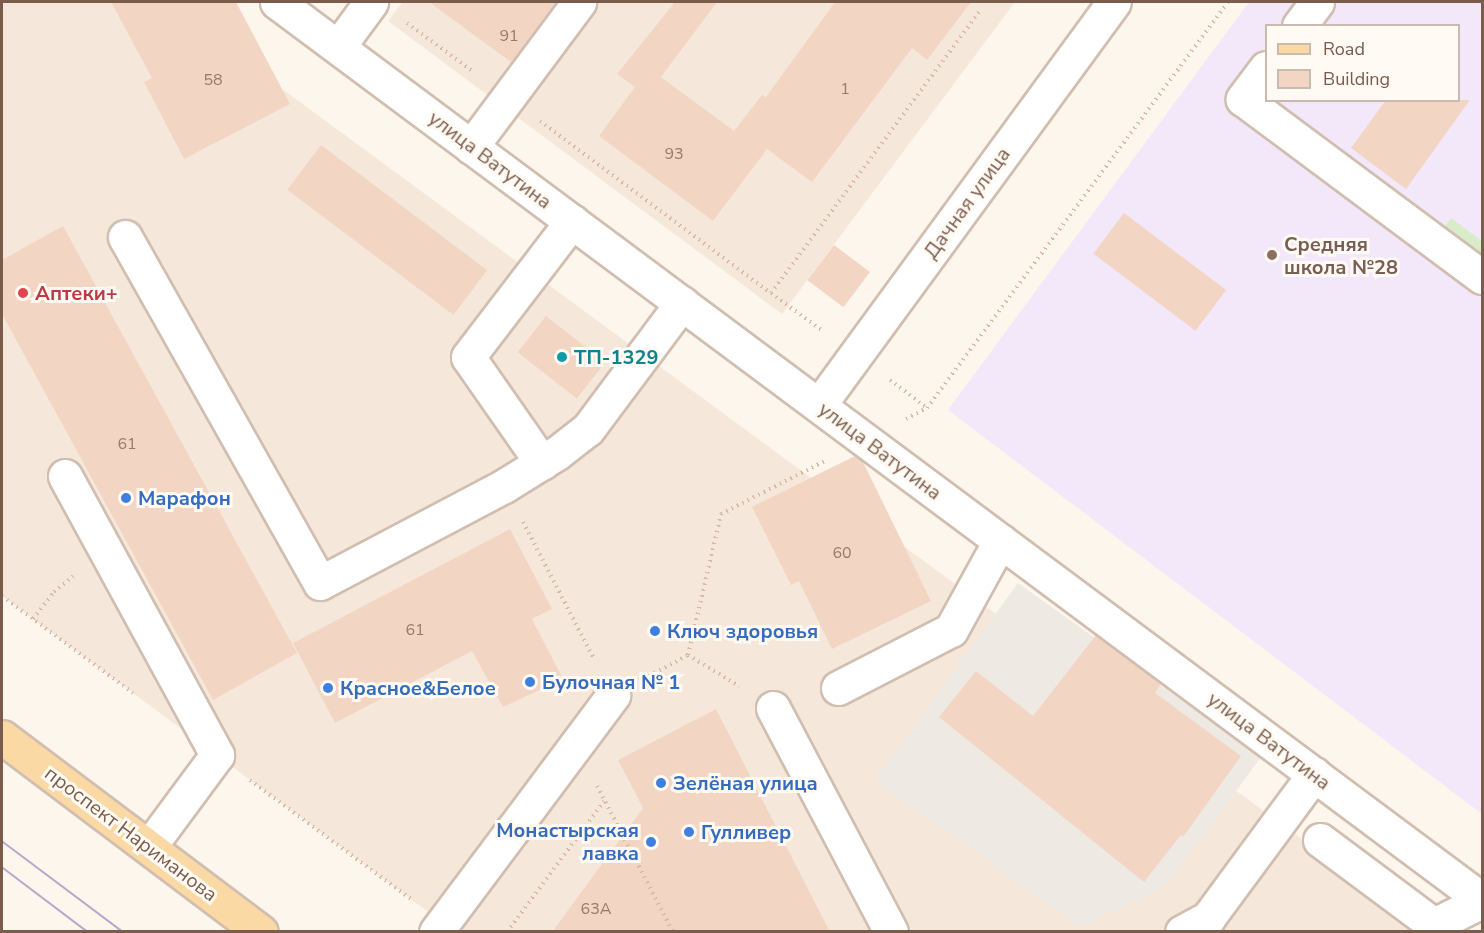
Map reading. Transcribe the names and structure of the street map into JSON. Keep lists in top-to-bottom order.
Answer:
{
  "streets": {
    "main road": ["проспект Нариманова"],
    "street": ["улица Ватутина", "Дачная улица"]
  },
  "crossings": [
    ["улица Ватутина", "Дачная улица"]
  ],
  "places": [
    "Средняя школа №28",
    "Аптеки+",
    "ТП-1329",
    "Марафон",
    "Ключ здоровья",
    "Булочная № 1",
    "Красное&Белое",
    "Зелёная улица",
    "Гулливер",
    "Монастырская лавка"
  ],
  "house_numbers": [
    "91",
    "58",
    "1",
    "93",
    "61",
    "60",
    "61",
    "63А"
  ],
  "legend": ["Road", "Building"]
}
